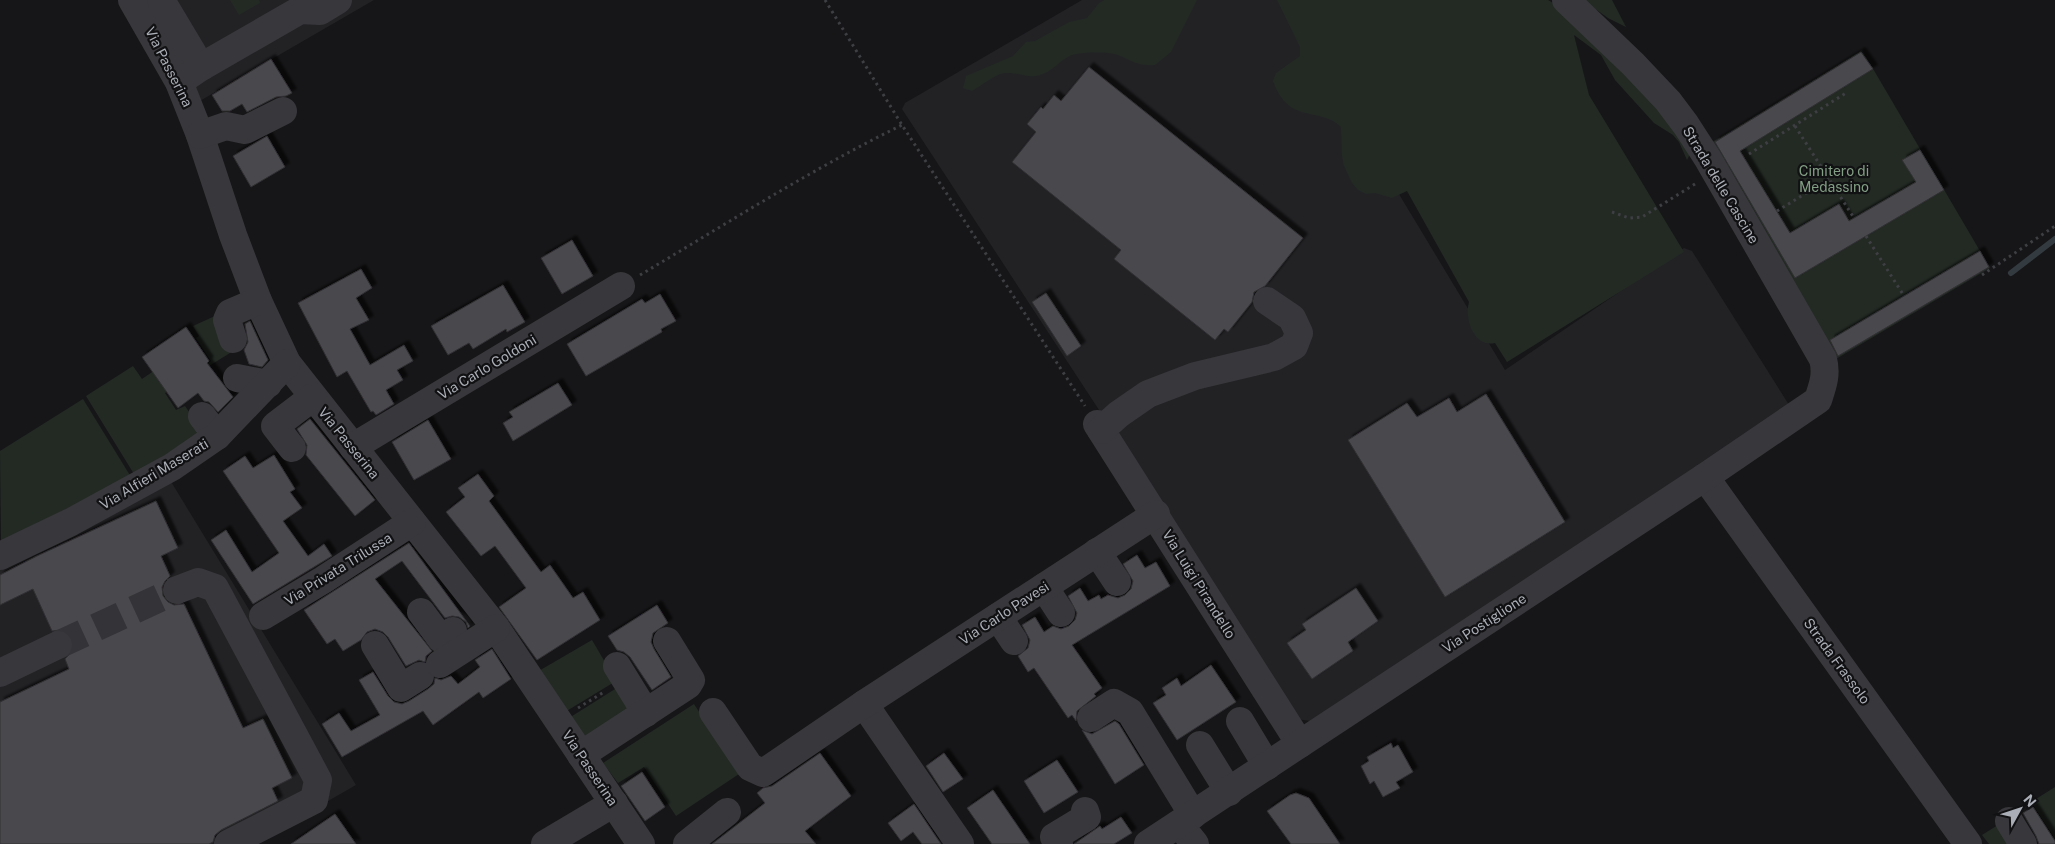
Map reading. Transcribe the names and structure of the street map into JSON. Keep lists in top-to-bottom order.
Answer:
{
  "streets": {
    "street": [
      "Via Passerina",
      "Strada delle Cascine",
      "Via Carlo Goldoni",
      "Via Alfieri Maserati",
      "Via Privata Trilussa",
      "Via Luigi Pirandello",
      "Via Carlo Pavesi",
      "Via Postiglione",
      "Strada Frassolo"
    ]
  },
  "crossings": [
    ["Via Passerina", "Via Carlo Goldoni"],
    ["Via Passerina", "Via Alfieri Maserati"],
    ["Via Passerina", "Via Privata Trilussa"],
    ["Strada delle Cascine", "Via Postiglione"],
    ["Via Luigi Pirandello", "Via Carlo Pavesi"],
    ["Via Luigi Pirandello", "Via Postiglione"],
    ["Via Postiglione", "Strada Frassolo"]
  ],
  "parks": ["Cimitero di Medassino"],
  "north": "top right"
}
